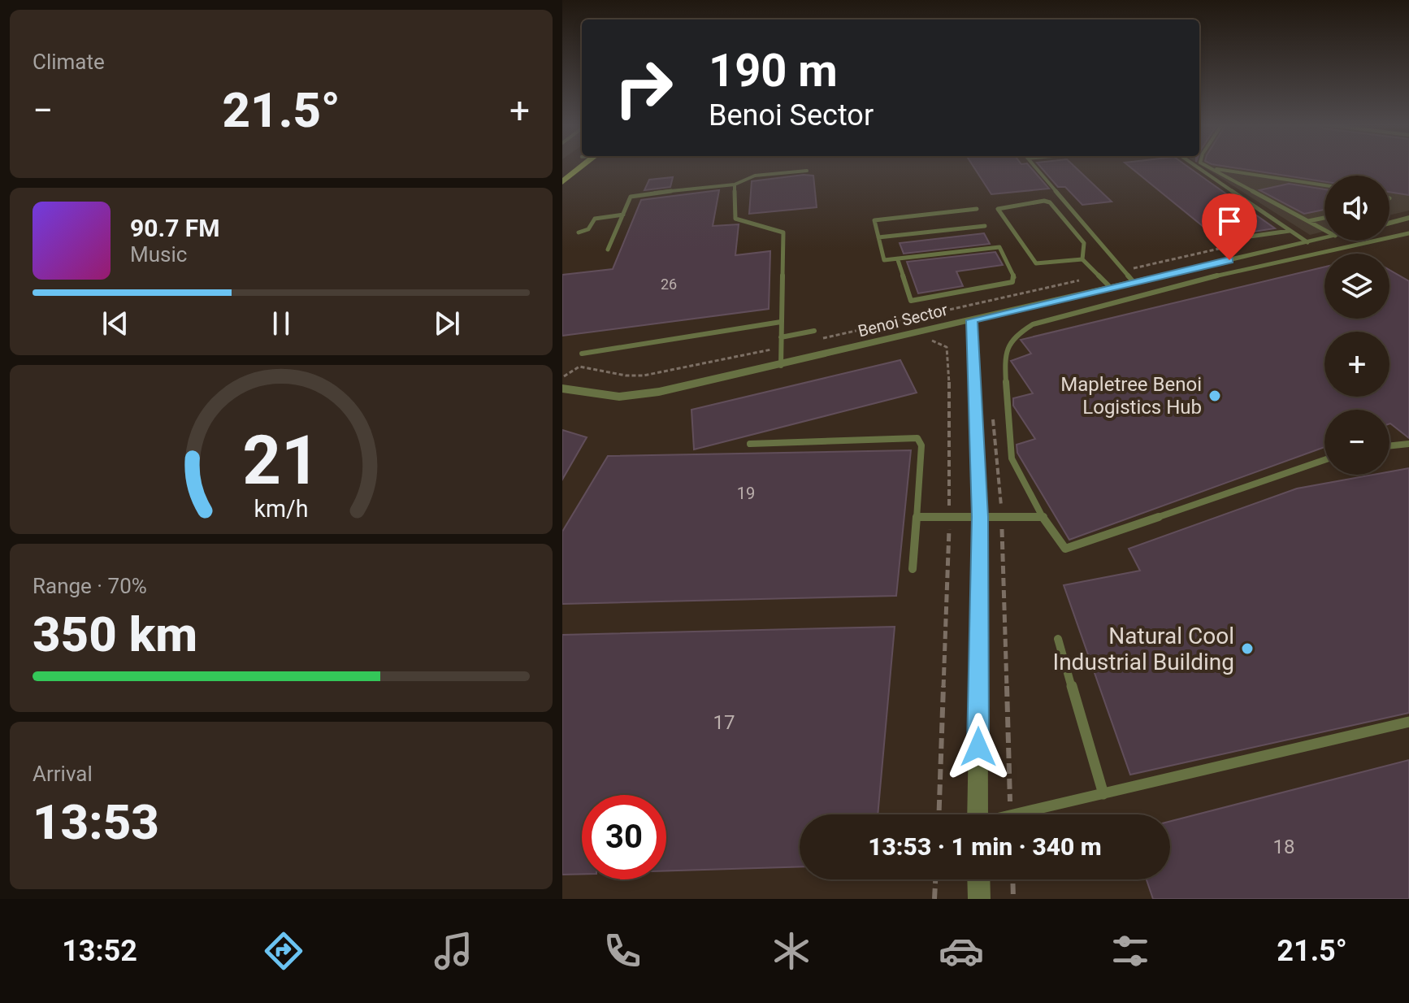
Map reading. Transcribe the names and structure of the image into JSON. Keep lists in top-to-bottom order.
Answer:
{
  "streets": {
    "street": ["Benoi Sector"]
  },
  "places": ["Mapletree Benoi Logistics Hub", "Natural Cool Industrial Building"],
  "house_numbers": [
    "26",
    "19",
    "17",
    "18"
  ],
  "page": {
    "tile": [
      "Climate",
      ["Range · 70%", "350 km"],
      ["Arrival", "13:53"]
    ],
    "turn": ["190 m", "Benoi Sector"],
    "heat": ["−", "21.5°", "+"],
    "map_buttons": ["+", "−"],
    "song": ["90.7 FM", "Music"],
    "limit": "30",
    "trip": "13:53 · 1 min · 340 m",
    "tabs": ["13:52", "21.5°"],
    "gauge": ["21", "km/h"]
  }
}
